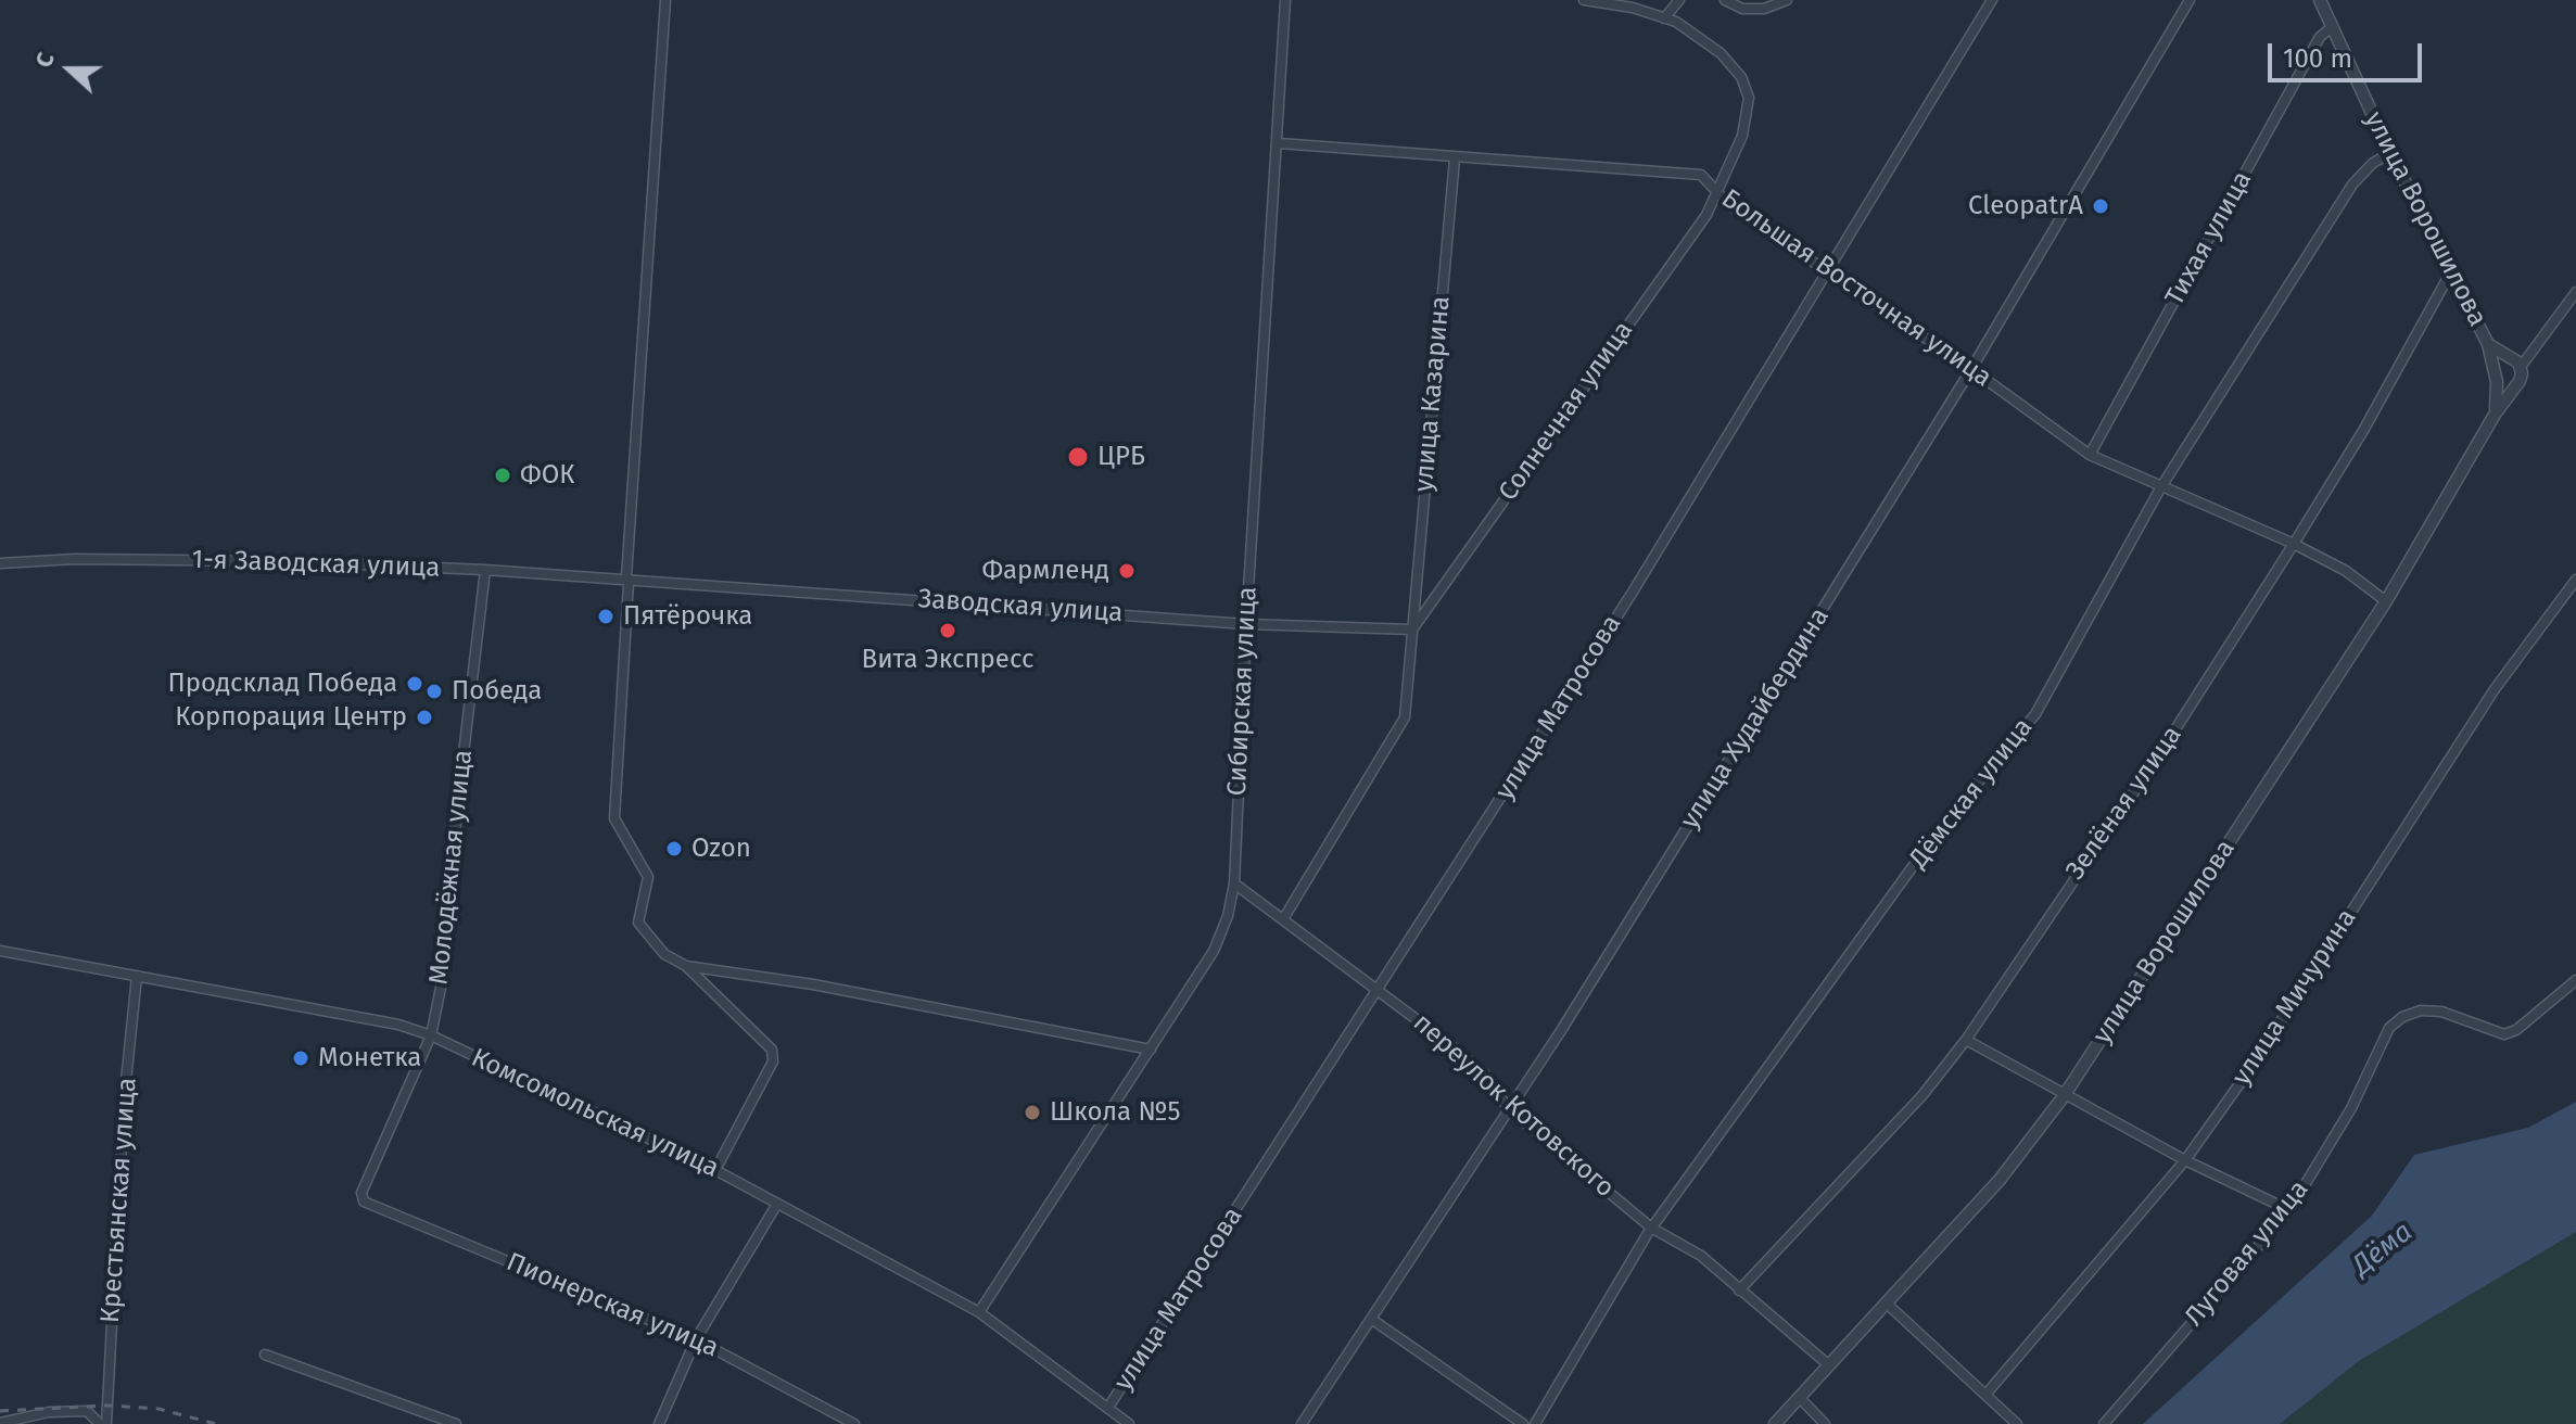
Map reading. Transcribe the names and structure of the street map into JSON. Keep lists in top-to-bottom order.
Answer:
{
  "streets": {
    "street": [
      "улица Ворошилова",
      "Тихая улица",
      "Большая Восточная улица",
      "улица Казарина",
      "Солнечная улица",
      "1-я Заводская улица",
      "Заводская улица",
      "Сибирская улица",
      "улица Матросова",
      "улица Худайбердина",
      "Дёмская улица",
      "Зелёная улица",
      "Молодёжная улица",
      "улица Мичурина",
      "переулок Котовского",
      "Комсомольская улица",
      "Крестьянская улица",
      "Луговая улица",
      "Пионерская улица"
    ]
  },
  "crossings": [
    ["улица Ворошилова", "Тихая улица"],
    ["улица Ворошилова", "Большая Восточная улица"],
    ["улица Ворошилова", "Дёмская улица"],
    ["улица Ворошилова", "Зелёная улица"],
    ["улица Ворошилова", "переулок Котовского"],
    ["Тихая улица", "Большая Восточная улица"],
    ["Большая Восточная улица", "улица Казарина"],
    ["Большая Восточная улица", "Солнечная улица"],
    ["Большая Восточная улица", "Сибирская улица"],
    ["Большая Восточная улица", "улица Матросова"],
    ["Большая Восточная улица", "улица Худайбердина"],
    ["Большая Восточная улица", "Дёмская улица"],
    ["Большая Восточная улица", "Зелёная улица"],
    ["улица Казарина", "Солнечная улица"],
    ["улица Казарина", "Заводская улица"],
    ["улица Казарина", "переулок Котовского"],
    ["Солнечная улица", "Заводская улица"],
    ["1-я Заводская улица", "Заводская улица"],
    ["1-я Заводская улица", "Молодёжная улица"],
    ["Заводская улица", "Сибирская улица"],
    ["Сибирская улица", "переулок Котовского"],
    ["Сибирская улица", "Комсомольская улица"],
    ["улица Матросова", "переулок Котовского"],
    ["улица Матросова", "Комсомольская улица"],
    ["улица Худайбердина", "переулок Котовского"],
    ["Дёмская улица", "переулок Котовского"],
    ["Зелёная улица", "переулок Котовского"],
    ["Молодёжная улица", "Комсомольская улица"],
    ["Молодёжная улица", "Пионерская улица"],
    ["Комсомольская улица", "Крестьянская улица"]
  ],
  "water": ["Дёма"],
  "places": [
    "CleopatrA",
    "ЦРБ",
    "ФОК",
    "Фармленд",
    "Пятёрочка",
    "Вита Экспресс",
    "Продсклад Победа",
    "Победа",
    "Корпорация Центр",
    "Ozon",
    "Монетка",
    "Школа №5"
  ],
  "scale_bar": "100 m",
  "north": "left"
}
